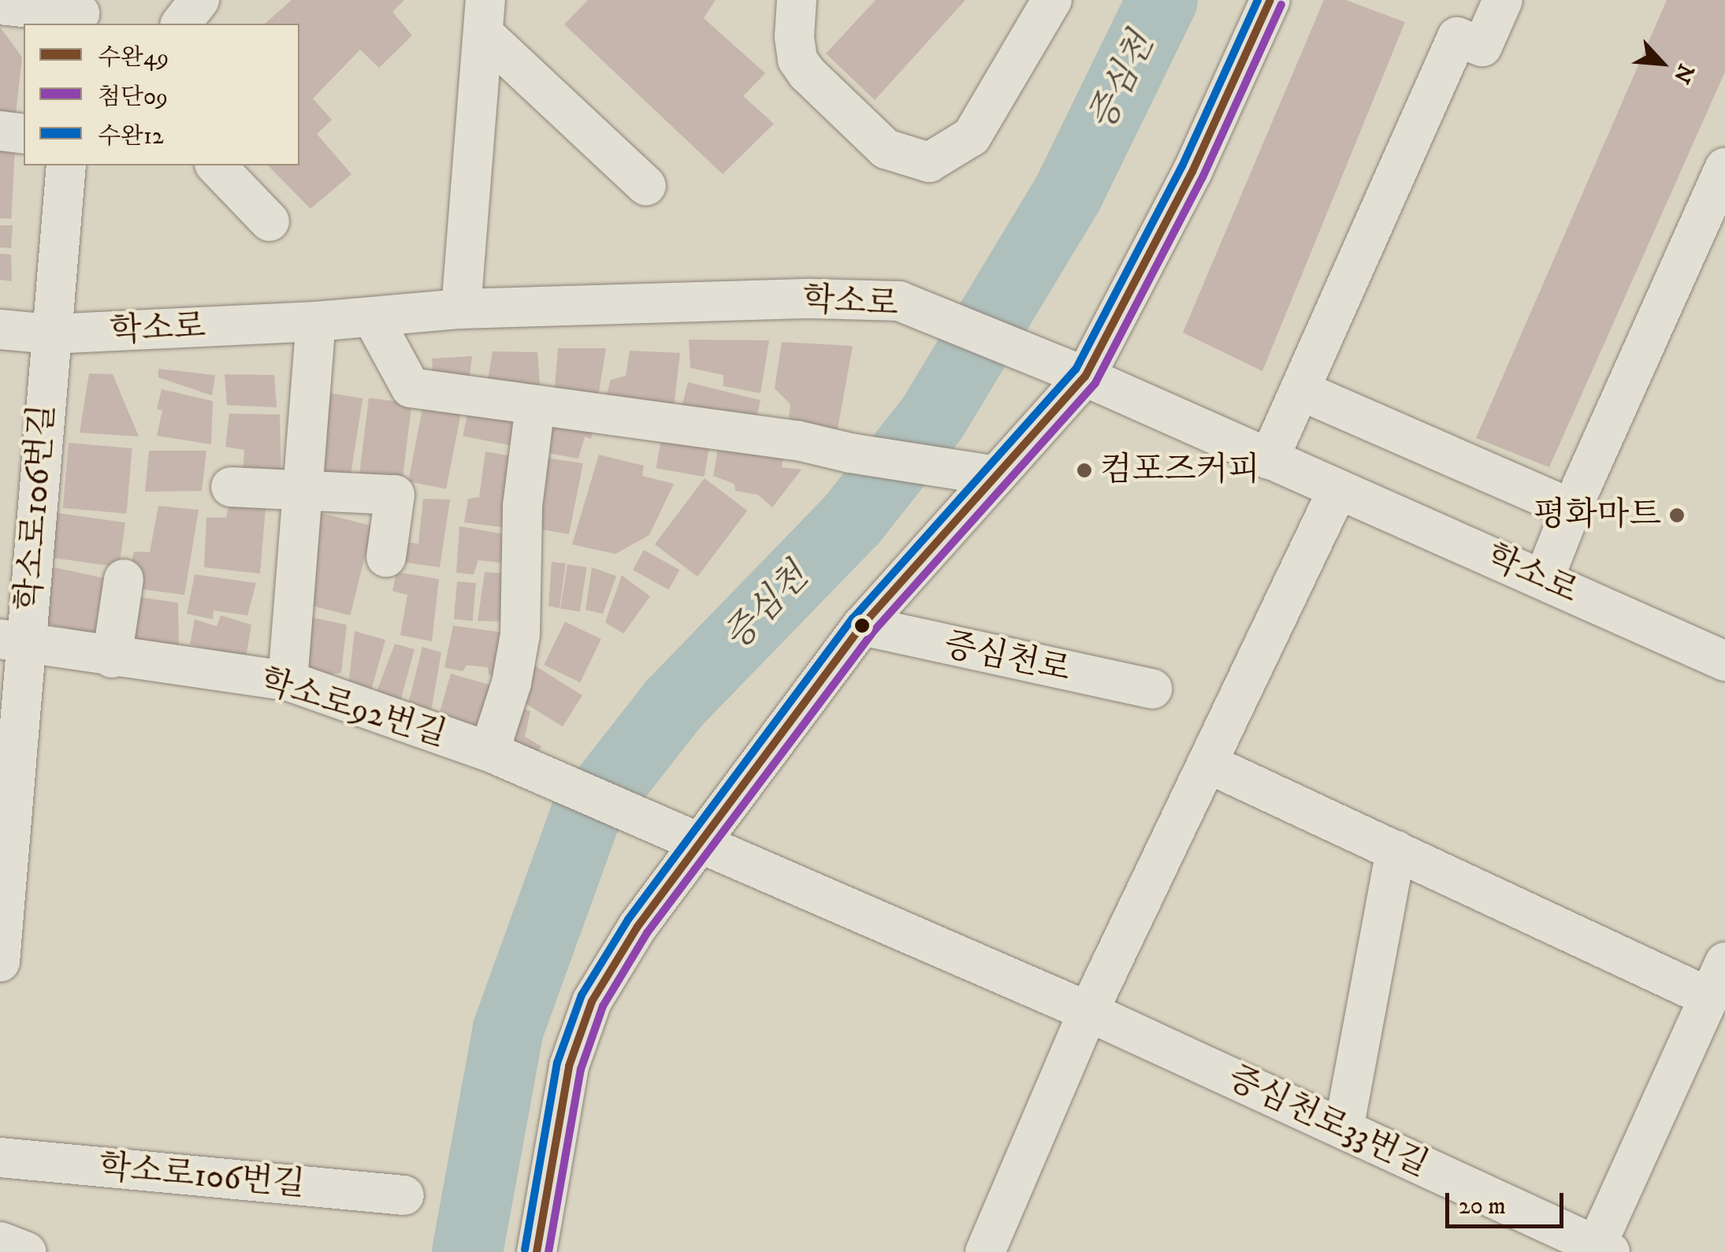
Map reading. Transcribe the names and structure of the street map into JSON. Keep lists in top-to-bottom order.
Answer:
{
  "streets": {
    "street": [
      "학소로",
      "학소로106번길",
      "증심천로",
      "학소로92번길",
      "증심천로33번길"
    ]
  },
  "crossings": [
    ["학소로", "학소로106번길"],
    ["학소로106번길", "학소로92번길"],
    ["학소로92번길", "증심천로33번길"]
  ],
  "water": ["증심천"],
  "places": ["컴포즈커피", "평화마트"],
  "lines": ["transit line 수완49", "transit line 수완12", "transit line 첨단09"],
  "legend": ["수완49", "첨단09", "수완12"],
  "scale_bar": "20 m",
  "north": "bottom right"
}
